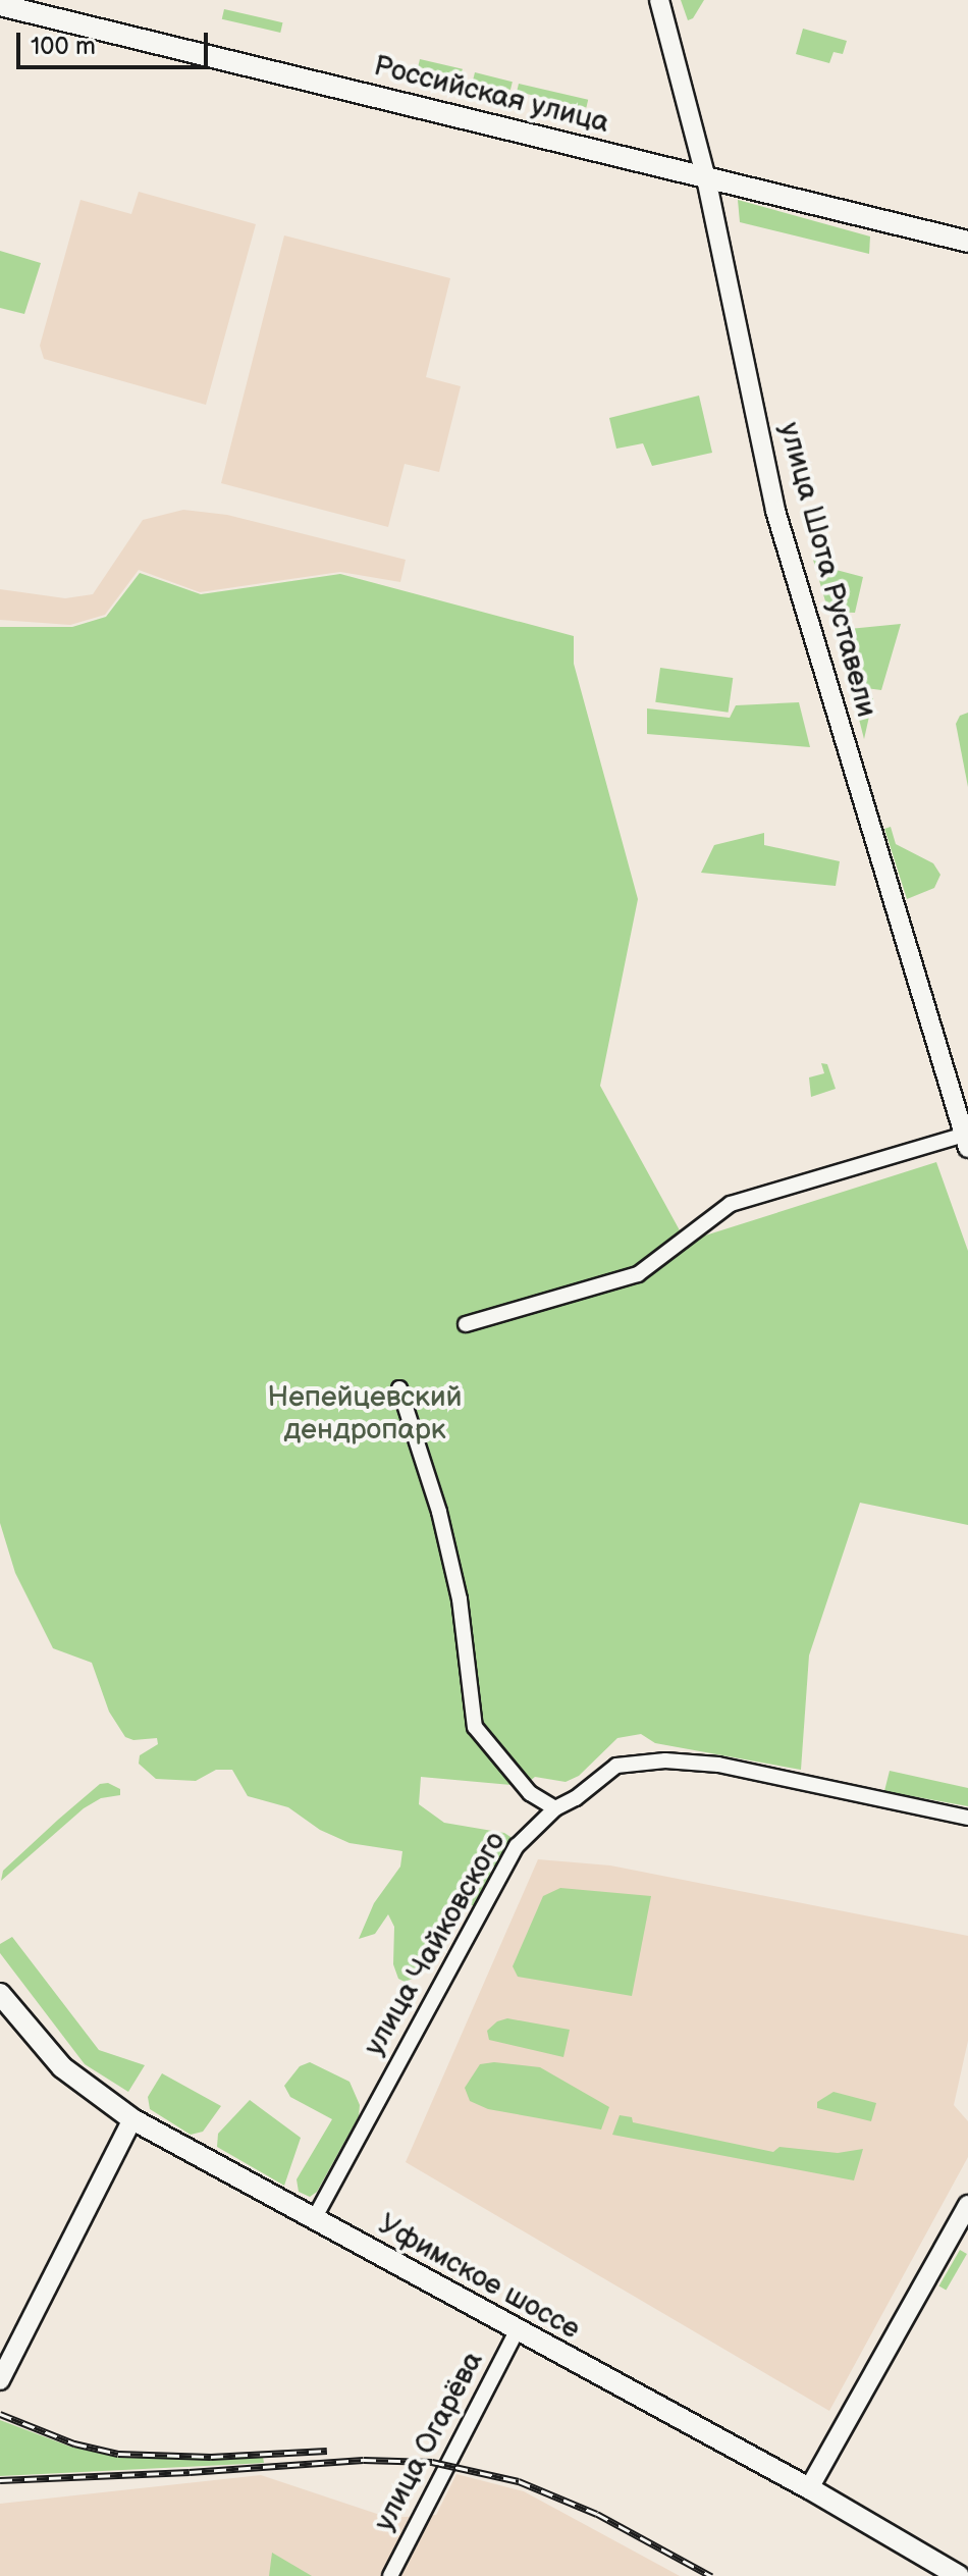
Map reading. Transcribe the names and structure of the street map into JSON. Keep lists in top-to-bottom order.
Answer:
{
  "streets": {
    "main road": ["Российская улица", "Уфимское шоссе"],
    "street": ["улица Шота Руставели", "улица Чайковского", "улица Огарёва"]
  },
  "crossings": [
    ["Российская улица", "улица Шота Руставели"],
    ["улица Чайковского", "Уфимское шоссе"],
    ["Уфимское шоссе", "улица Огарёва"]
  ],
  "parks": ["Непейцевский дендропарк"],
  "scale_bar": "100 m"
}
